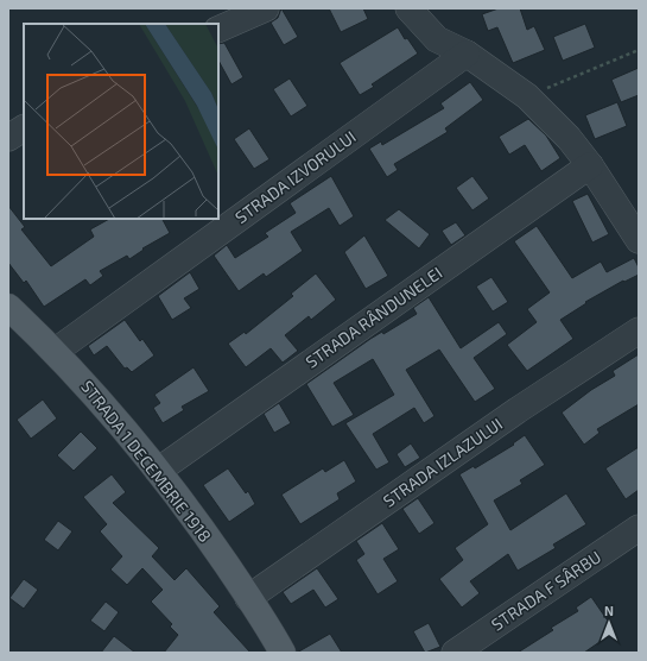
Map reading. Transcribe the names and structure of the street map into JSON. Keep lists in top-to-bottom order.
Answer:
{
  "streets": {
    "main road": ["STRADA 1 DECEMBRIE 1918"],
    "street": [
      "STRADA IZVORULUI",
      "STRADA RÂNDUNELEI",
      "STRADA IZLAZULUI",
      "STRADA F SÂRBU"
    ]
  },
  "crossings": [
    ["STRADA IZVORULUI", "STRADA 1 DECEMBRIE 1918"],
    ["STRADA RÂNDUNELEI", "STRADA 1 DECEMBRIE 1918"],
    ["STRADA 1 DECEMBRIE 1918", "STRADA IZLAZULUI"]
  ],
  "north": "top"
}
